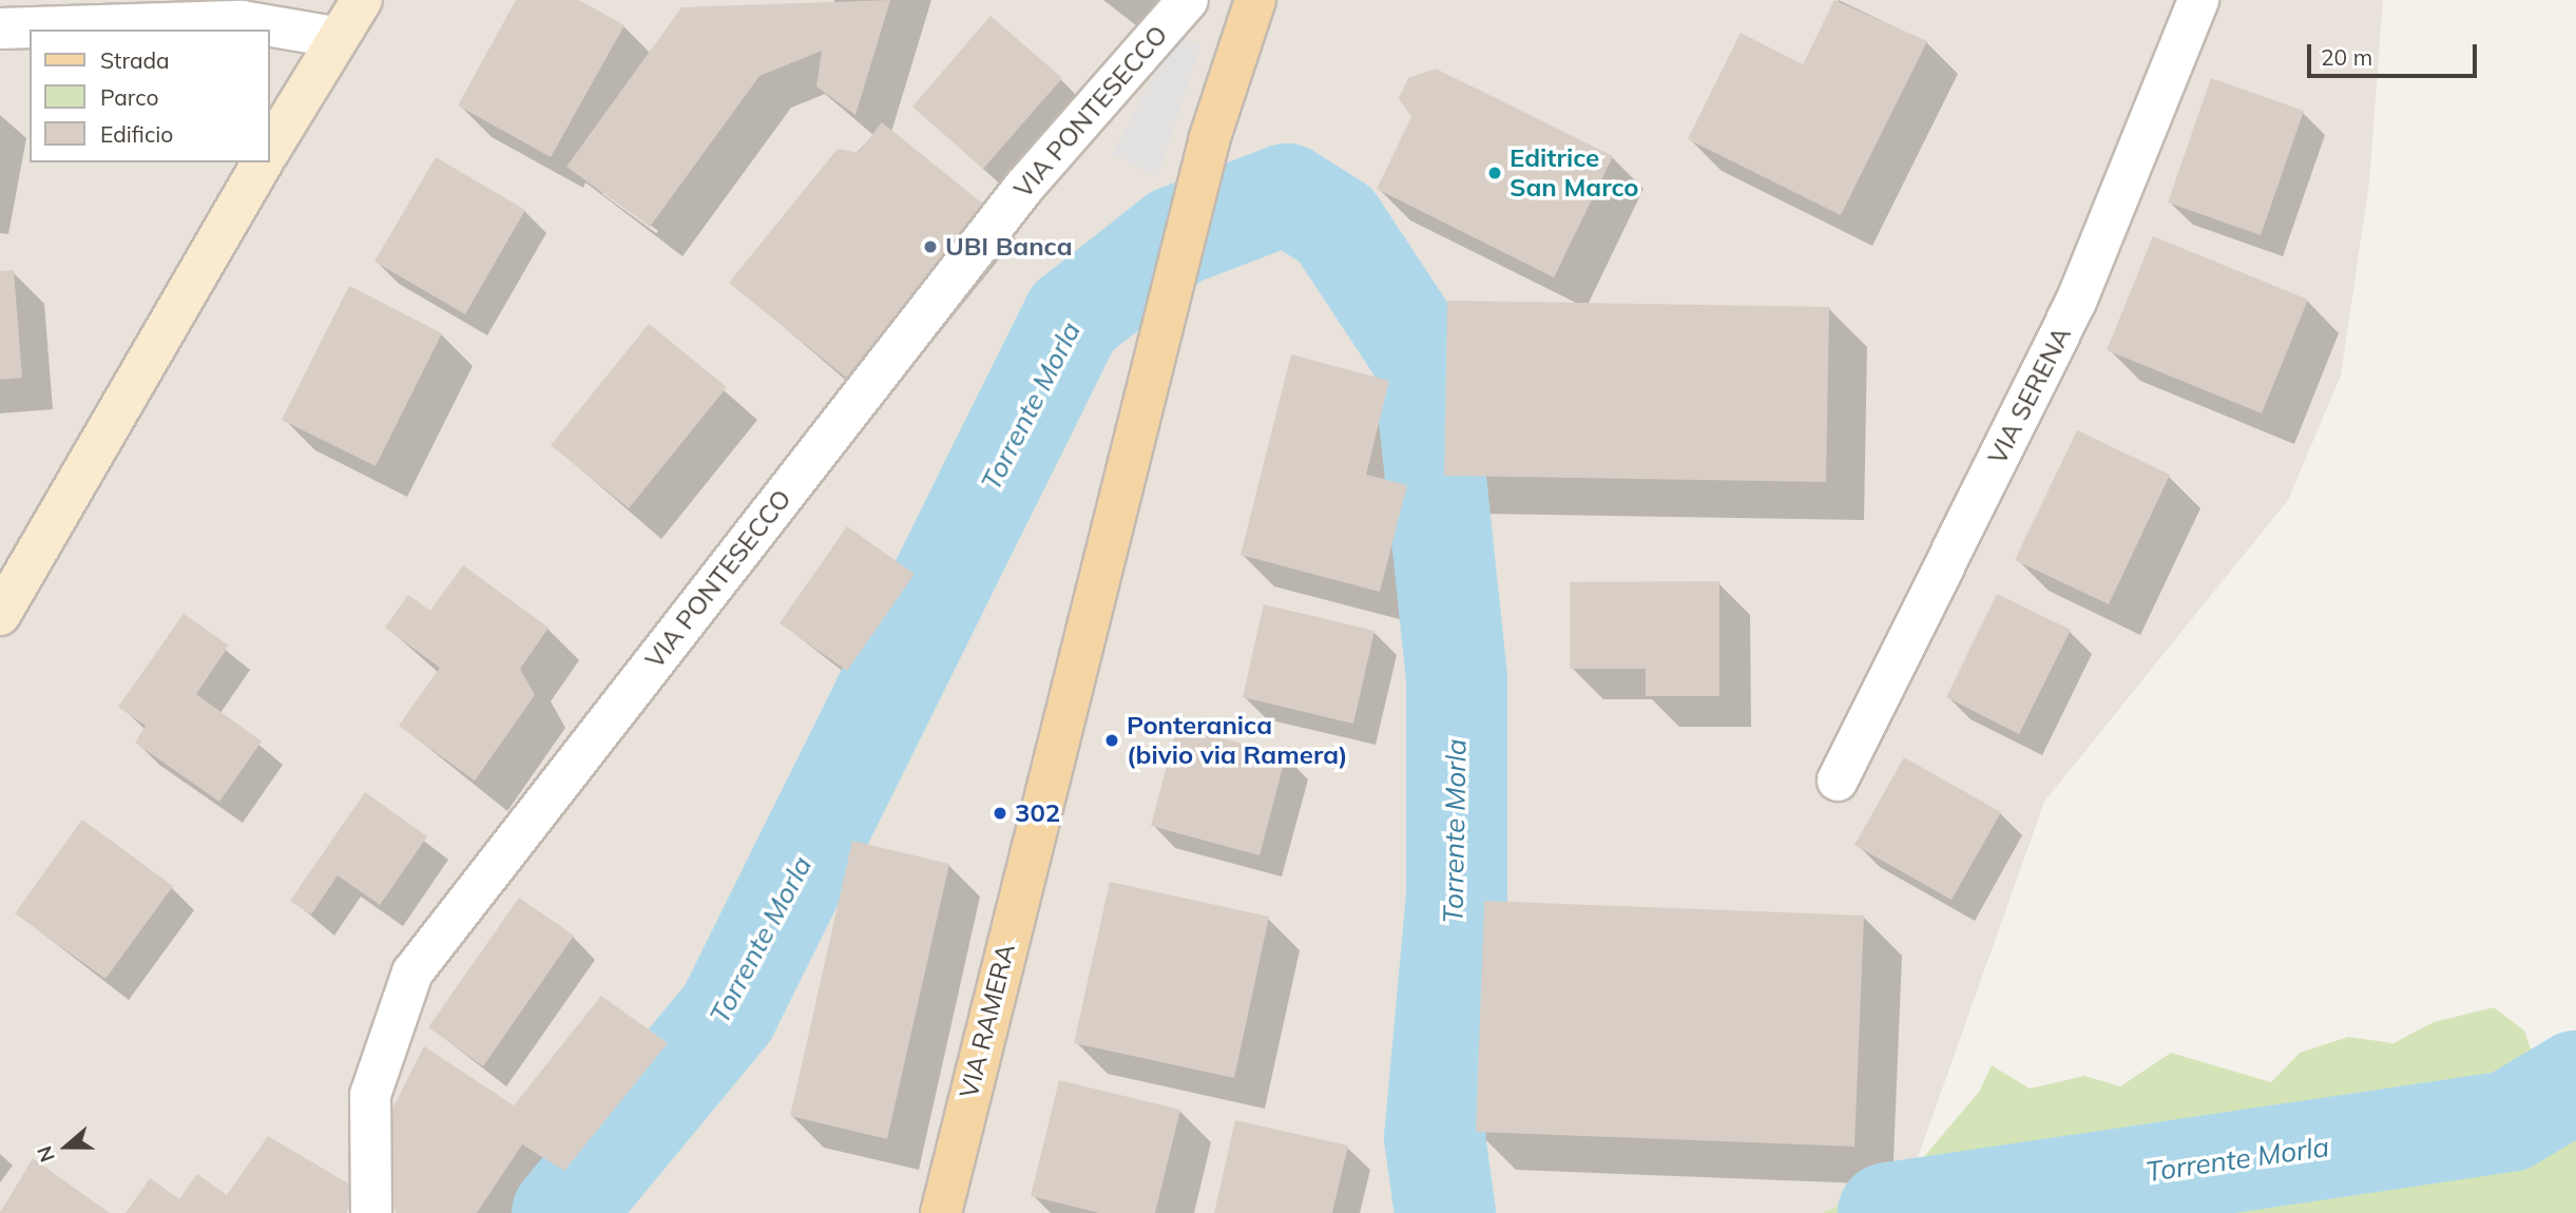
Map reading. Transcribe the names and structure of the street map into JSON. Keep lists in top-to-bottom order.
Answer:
{
  "streets": {
    "main road": ["VIA RAMERA"],
    "street": ["VIA PONTESECCO", "VIA SERENA"]
  },
  "water": ["Torrente Morla"],
  "places": [
    "Editrice San Marco",
    "UBI Banca",
    "Ponteranica (bivio via Ramera)",
    "302"
  ],
  "legend": ["Strada", "Parco", "Edificio"],
  "scale_bar": "20 m",
  "north": "left"
}
